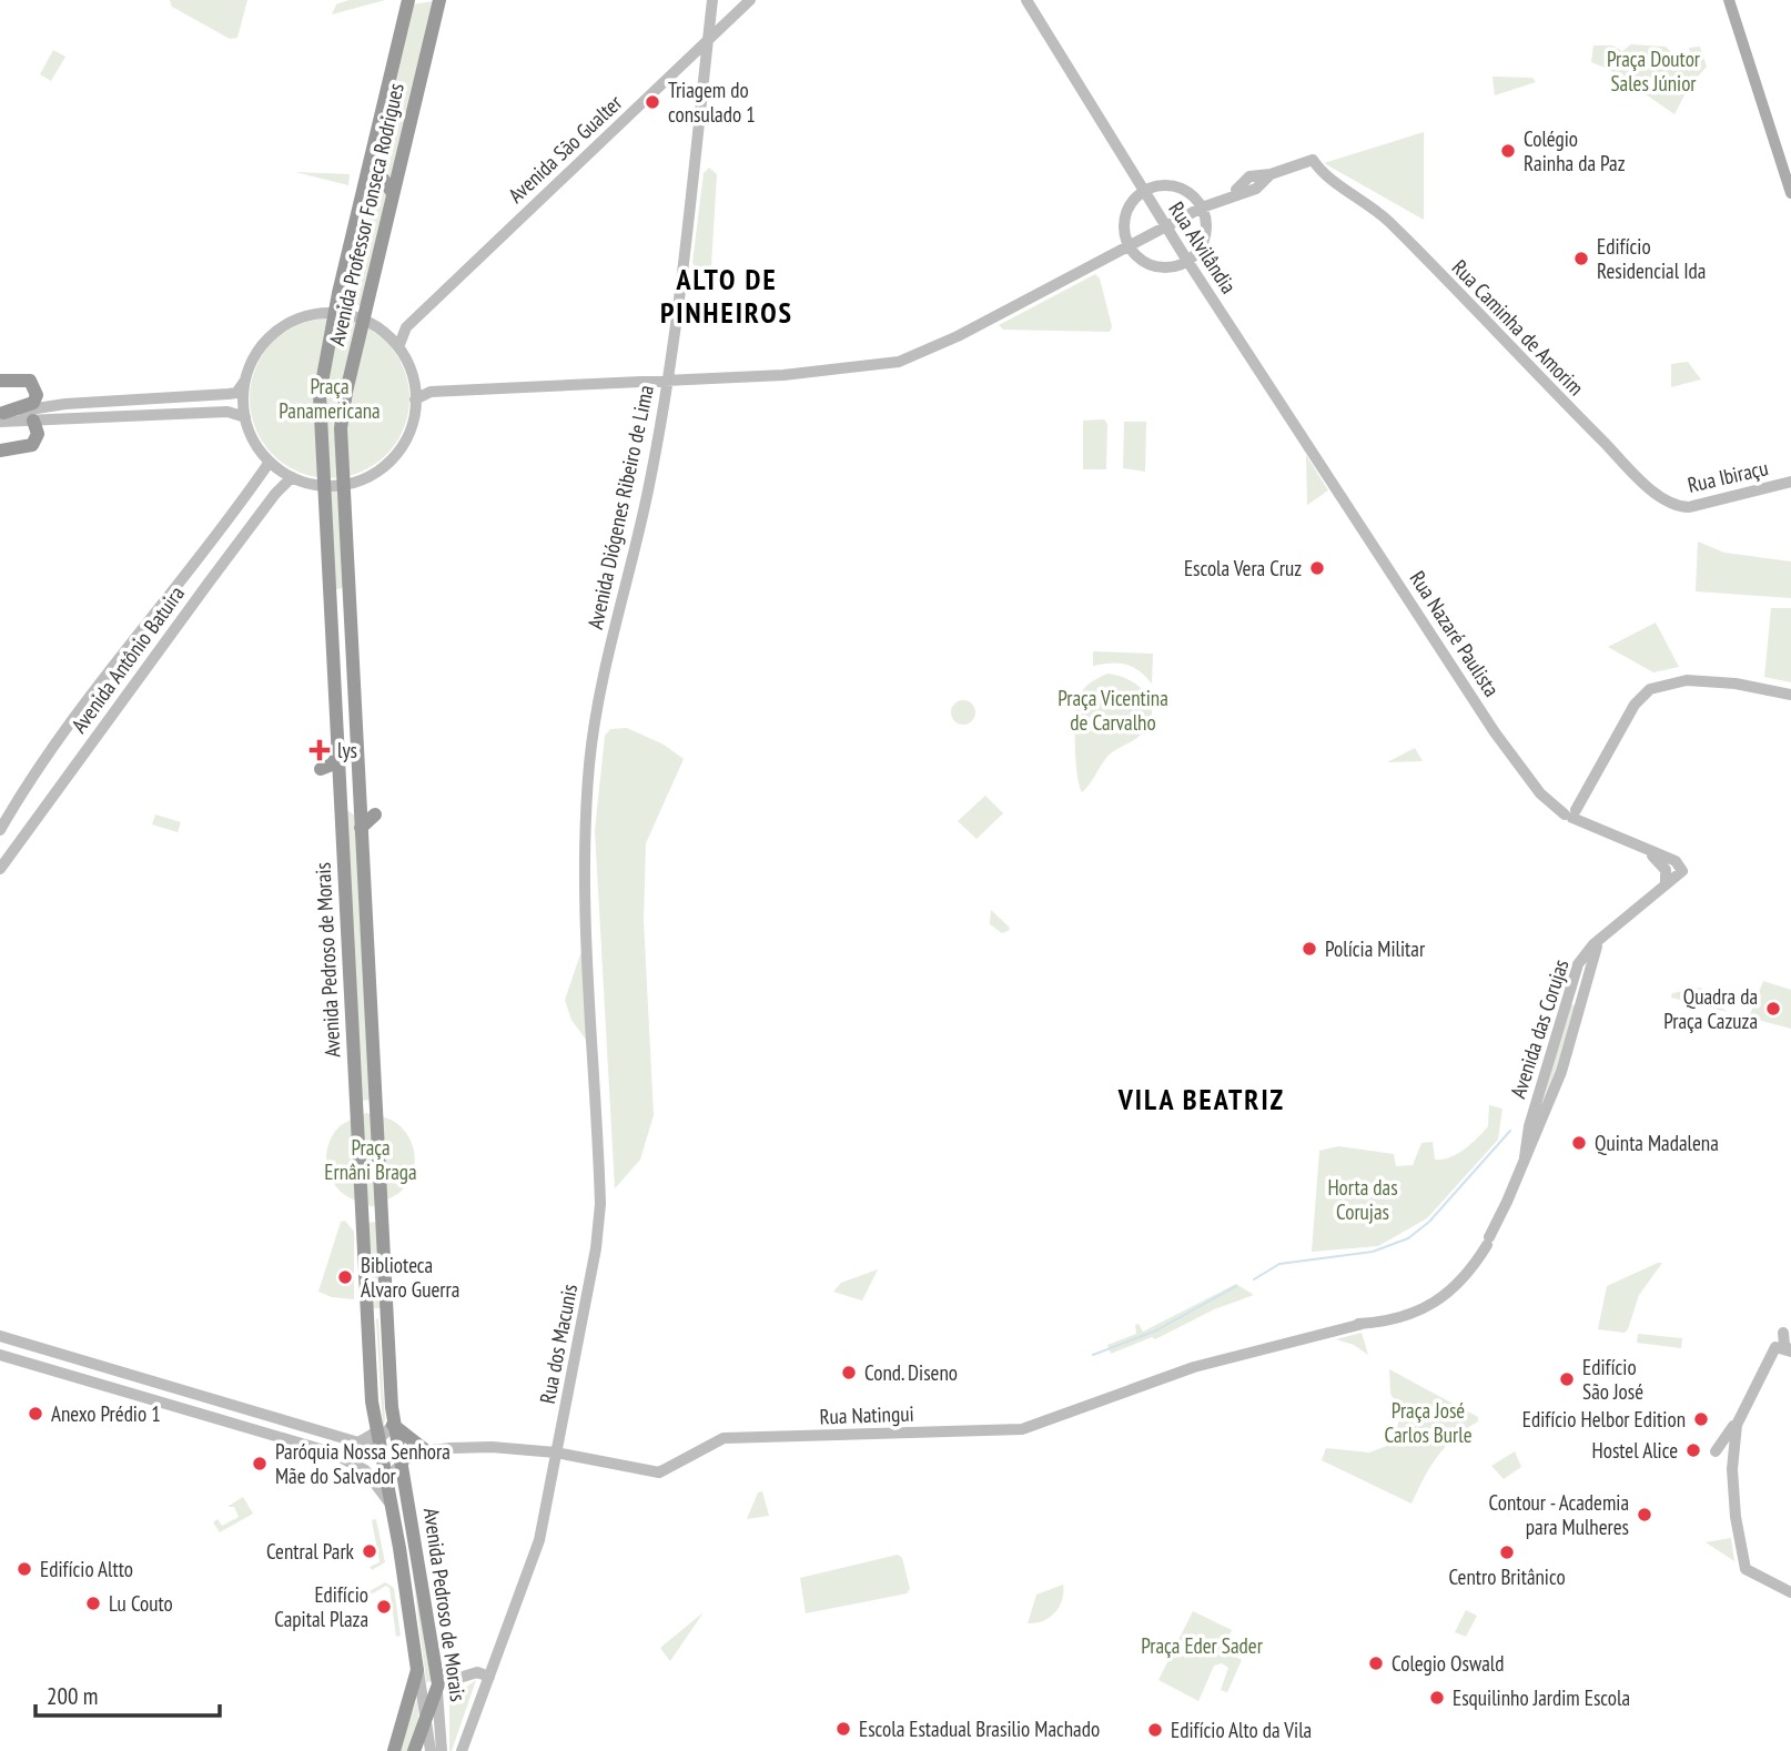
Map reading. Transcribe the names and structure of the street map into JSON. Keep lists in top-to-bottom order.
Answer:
{
  "streets": {
    "highway": ["Avenida Professor Fonseca Rodrigues", "Avenida Pedroso de Morais"],
    "street": [
      "Avenida São Gualter",
      "Rua Alvilândia",
      "Rua Caminha de Amorim",
      "Rua Ibiraçu",
      "Avenida Diógenes Ribeiro de Lima",
      "Rua Nazaré Paulista",
      "Avenida Antônio Batuira",
      "Avenida das Corujas",
      "Rua dos Macunis",
      "Rua Natingui"
    ]
  },
  "crossings": [
    ["Avenida São Gualter", "Avenida Diógenes Ribeiro de Lima"],
    ["Avenida Professor Fonseca Rodrigues", "Avenida Pedroso de Morais"],
    ["Rua Alvilândia", "Rua Nazaré Paulista"],
    ["Rua Caminha de Amorim", "Rua Ibiraçu"],
    ["Avenida Diógenes Ribeiro de Lima", "Rua dos Macunis"],
    ["Rua Nazaré Paulista", "Avenida das Corujas"],
    ["Avenida das Corujas", "Rua Natingui"],
    ["Rua dos Macunis", "Rua Natingui"]
  ],
  "districts": ["ALTO DE PINHEIROS", "VILA BEATRIZ"],
  "parks": [
    "Praça Doutor Sales Júnior",
    "Praça Panamericana",
    "Praça Vicentina de Carvalho",
    "Praça Ernâni Braga",
    "Horta das Corujas",
    "Praça José Carlos Burle",
    "Praça Eder Sader"
  ],
  "places": {
    "other": [
      "Triagem do consulado 1",
      "Colégio Rainha da Paz",
      "Edifício Residencial Ida",
      "Escola Vera Cruz",
      "Polícia Militar",
      "Quadra da Praça Cazuza",
      "Quinta Madalena",
      "Biblioteca Álvaro Guerra",
      "Cond. Diseno",
      "Edifício São José",
      "Anexo Prédio 1",
      "Edifício Helbor Edition",
      "Hostel Alice",
      "Paróquia Nossa Senhora Mãe do Salvador",
      "Contour - Academia para Mulheres",
      "Central Park",
      "Centro Britânico",
      "Edifício Altto",
      "Lu Couto",
      "Edifício Capital Plaza",
      "Colegio Oswald",
      "Esquilinho Jardim Escola",
      "Escola Estadual Brasilio Machado",
      "Edifício Alto da Vila"
    ],
    "health": ["lys"]
  },
  "scale_bar": "200 m"
}
